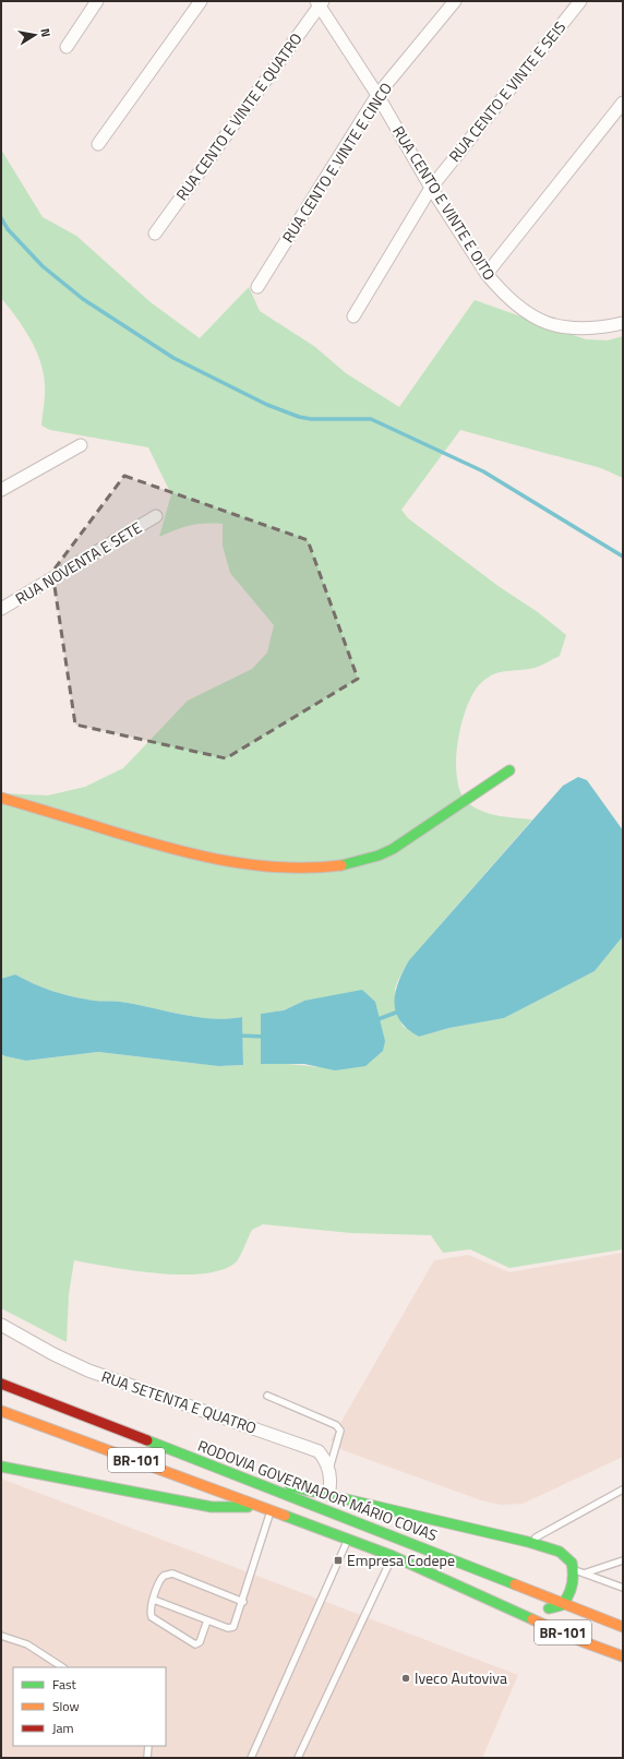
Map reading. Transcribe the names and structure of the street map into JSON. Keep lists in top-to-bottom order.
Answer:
{
  "streets": {
    "main road": ["BR-101", "RODOVIA GOVERNADOR MÁRIO COVAS"],
    "street": [
      "RUA CENTO E VINTE E SEIS",
      "RUA CENTO E VINTE E QUATRO",
      "RUA CENTO E VINTE E CINCO",
      "RUA CENTO E VINTE E OITO",
      "RUA NOVENTA E SETE",
      "RUA SETENTA E QUATRO"
    ]
  },
  "crossings": [
    ["RUA CENTO E VINTE E SEIS", "RUA CENTO E VINTE E OITO"],
    ["RUA CENTO E VINTE E QUATRO", "RUA CENTO E VINTE E OITO"],
    ["RUA CENTO E VINTE E CINCO", "RUA CENTO E VINTE E OITO"]
  ],
  "places": {
    "transit": ["Empresa Codepe"],
    "other": ["Iveco Autoviva"]
  },
  "legend": ["Fast", "Slow", "Jam"],
  "north": "right"
}
